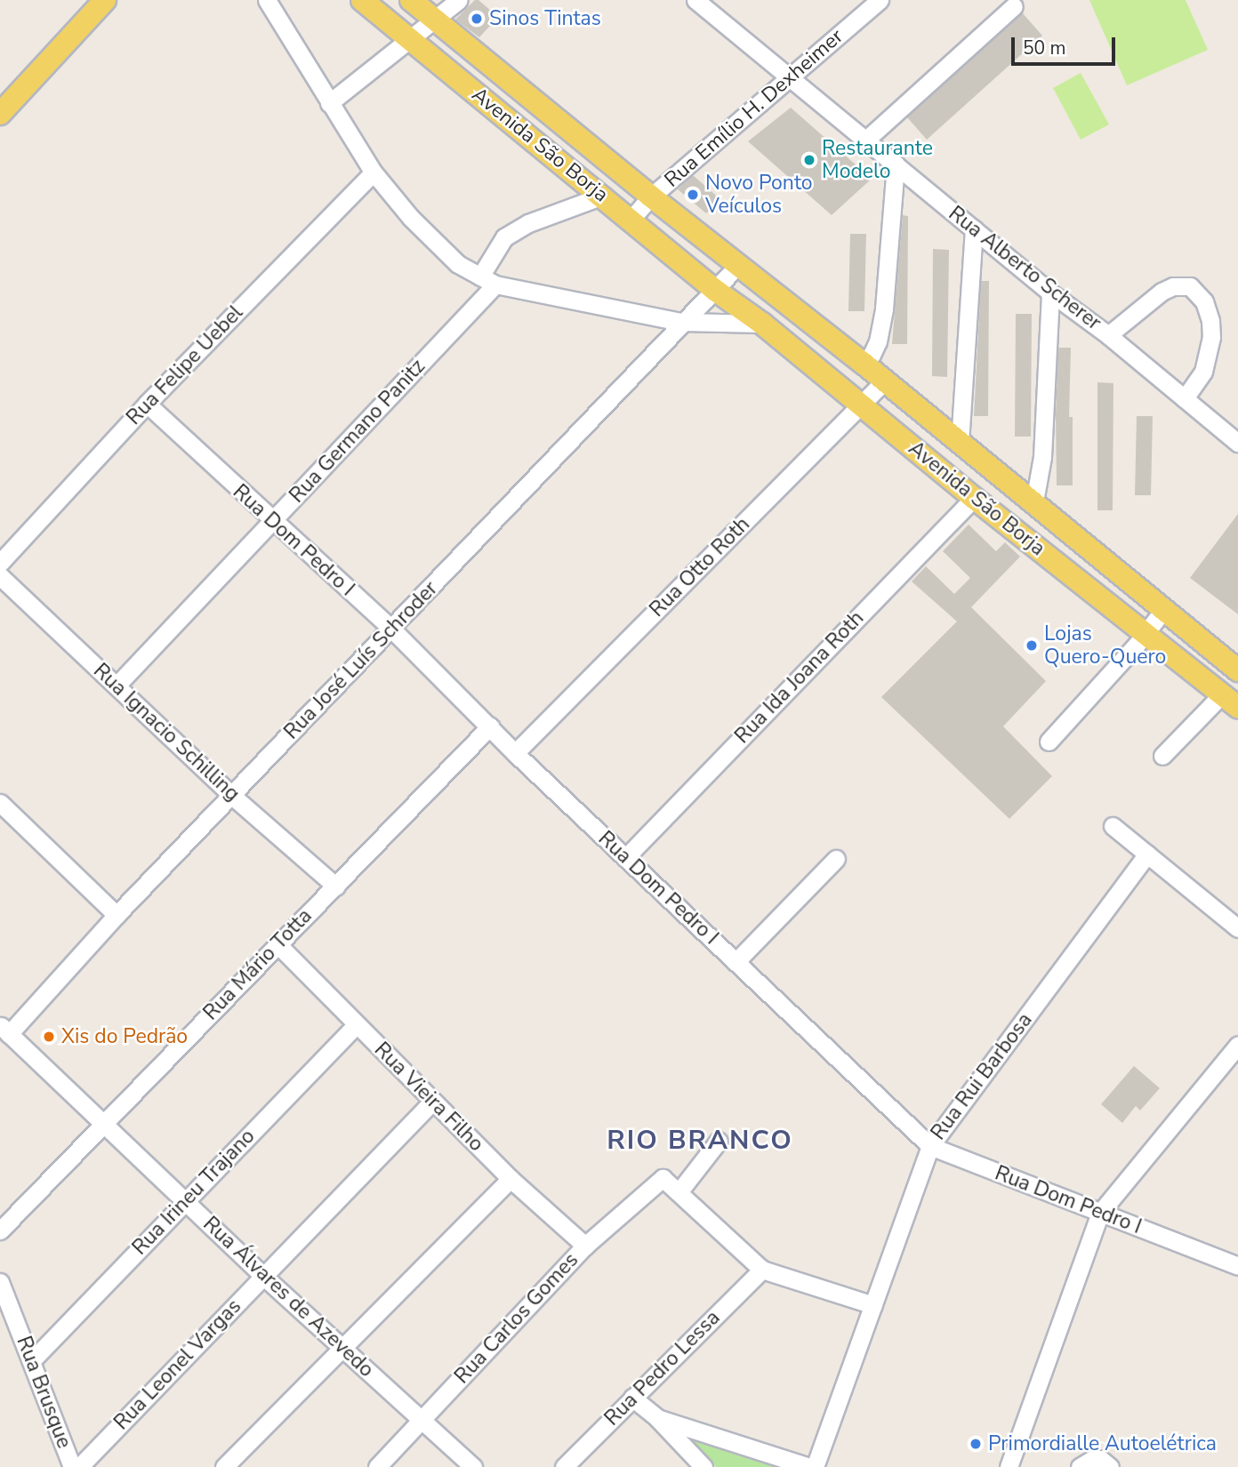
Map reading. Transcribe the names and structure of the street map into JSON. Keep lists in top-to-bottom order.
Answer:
{
  "streets": {
    "main road": ["Avenida São Borja"],
    "street": [
      "Rua Emílio H. Dexheimer",
      "Rua Alberto Scherer",
      "Rua Felipe Uebel",
      "Rua Germano Panitz",
      "Rua Dom Pedro I",
      "Rua Otto Roth",
      "Rua José Luís Schroder",
      "Rua Ida Joana Roth",
      "Rua Ignacio Schilling",
      "Rua Mário Totta",
      "Rua Rui Barbosa",
      "Rua Vieira Filho",
      "Rua Irineu Trajano",
      "Rua Álvares de Azevedo",
      "Rua Carlos Gomes",
      "Rua Leonel Vargas",
      "Rua Pedro Lessa",
      "Rua Brusque"
    ]
  },
  "crossings": [
    ["Rua Emílio H. Dexheimer", "Avenida São Borja"],
    ["Rua Emílio H. Dexheimer", "Rua Alberto Scherer"],
    ["Avenida São Borja", "Rua Germano Panitz"],
    ["Avenida São Borja", "Rua Otto Roth"],
    ["Avenida São Borja", "Rua José Luís Schroder"],
    ["Avenida São Borja", "Rua Ida Joana Roth"],
    ["Rua Felipe Uebel", "Rua Dom Pedro I"],
    ["Rua Germano Panitz", "Rua Dom Pedro I"],
    ["Rua Germano Panitz", "Rua Ignacio Schilling"],
    ["Rua Dom Pedro I", "Rua Otto Roth"],
    ["Rua Dom Pedro I", "Rua José Luís Schroder"],
    ["Rua Dom Pedro I", "Rua Ida Joana Roth"],
    ["Rua Dom Pedro I", "Rua Mário Totta"],
    ["Rua Dom Pedro I", "Rua Rui Barbosa"],
    ["Rua José Luís Schroder", "Rua Ignacio Schilling"],
    ["Rua José Luís Schroder", "Rua Álvares de Azevedo"],
    ["Rua Ignacio Schilling", "Rua Mário Totta"],
    ["Rua Mário Totta", "Rua Vieira Filho"],
    ["Rua Mário Totta", "Rua Álvares de Azevedo"],
    ["Rua Vieira Filho", "Rua Irineu Trajano"],
    ["Rua Vieira Filho", "Rua Carlos Gomes"],
    ["Rua Vieira Filho", "Rua Leonel Vargas"],
    ["Rua Irineu Trajano", "Rua Álvares de Azevedo"],
    ["Rua Irineu Trajano", "Rua Brusque"],
    ["Rua Álvares de Azevedo", "Rua Carlos Gomes"],
    ["Rua Álvares de Azevedo", "Rua Leonel Vargas"]
  ],
  "districts": ["RIO BRANCO"],
  "places": [
    "Sinos Tintas",
    "Restaurante Modelo",
    "Novo Ponto Veículos",
    "Lojas Quero-Quero",
    "Xis do Pedrão",
    "Primordialle Autoelétrica"
  ],
  "scale_bar": "50 m"
}
